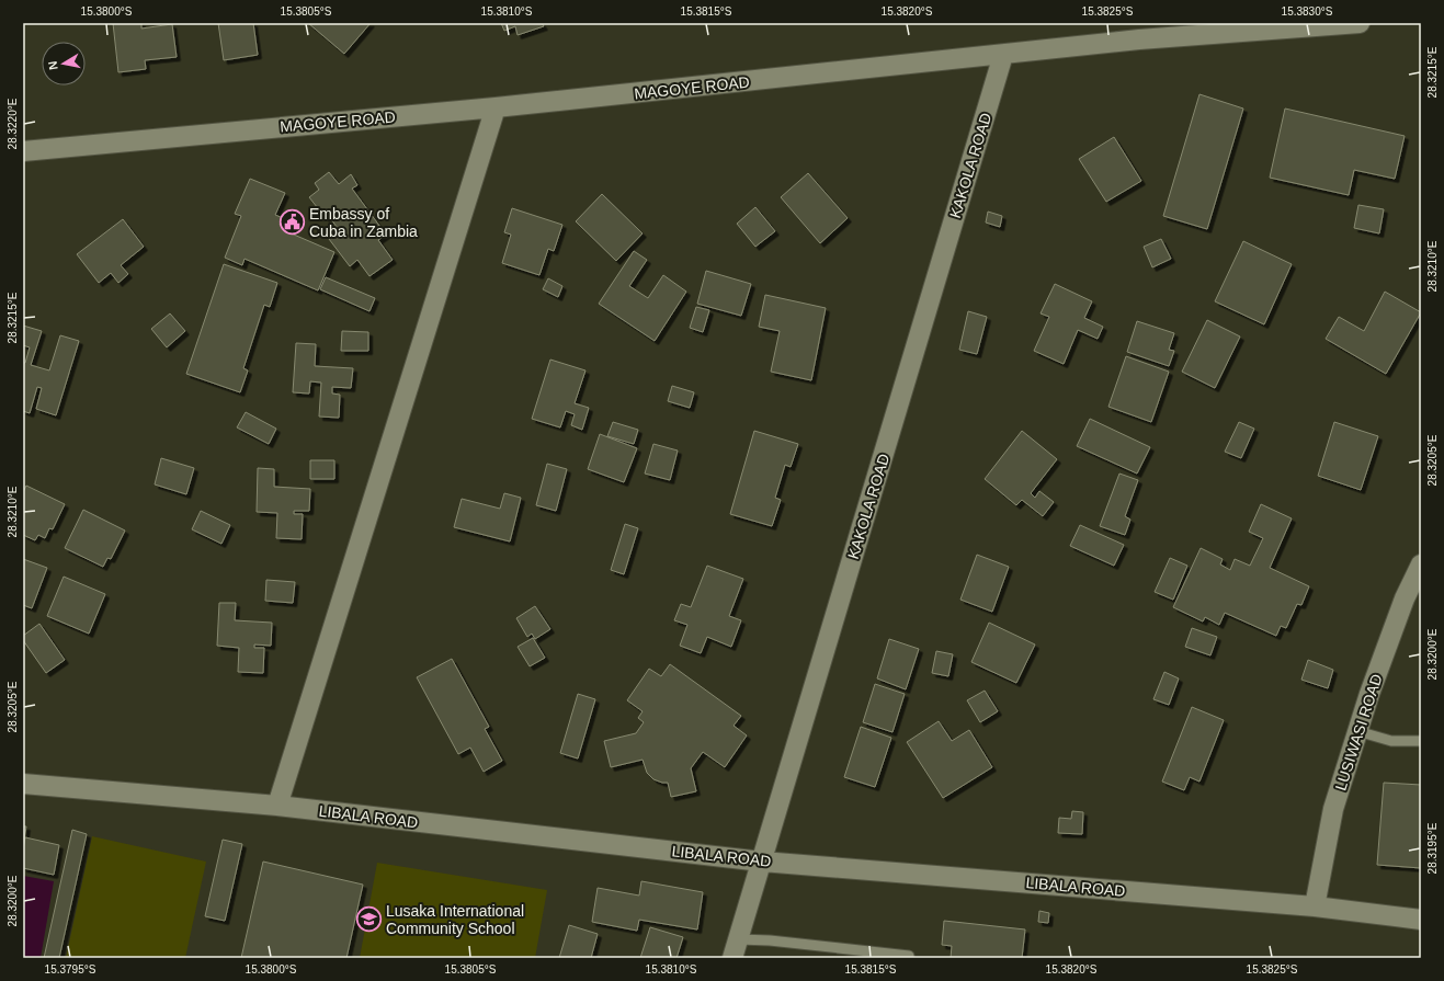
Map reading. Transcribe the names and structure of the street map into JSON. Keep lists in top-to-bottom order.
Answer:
{
  "streets": {
    "street": [
      "MAGOYE ROAD",
      "KAKOLA ROAD",
      "LUSIWASI ROAD",
      "LIBALA ROAD"
    ]
  },
  "crossings": [
    ["MAGOYE ROAD", "KAKOLA ROAD"],
    ["KAKOLA ROAD", "LIBALA ROAD"],
    ["LUSIWASI ROAD", "LIBALA ROAD"]
  ],
  "places": {
    "public building": ["Embassy of Cuba in Zambia"],
    "school or university": ["Lusaka International Community School"]
  },
  "north": "left",
  "coordinates": [
    "15.3800°S",
    "15.3805°S",
    "15.3810°S",
    "15.3815°S",
    "15.3820°S",
    "15.3825°S",
    "15.3830°S",
    "28.3215°E",
    "28.3220°E",
    "28.3210°E",
    "28.3205°E",
    "28.3200°E",
    "28.3195°E",
    "15.3795°S"
  ]
}
